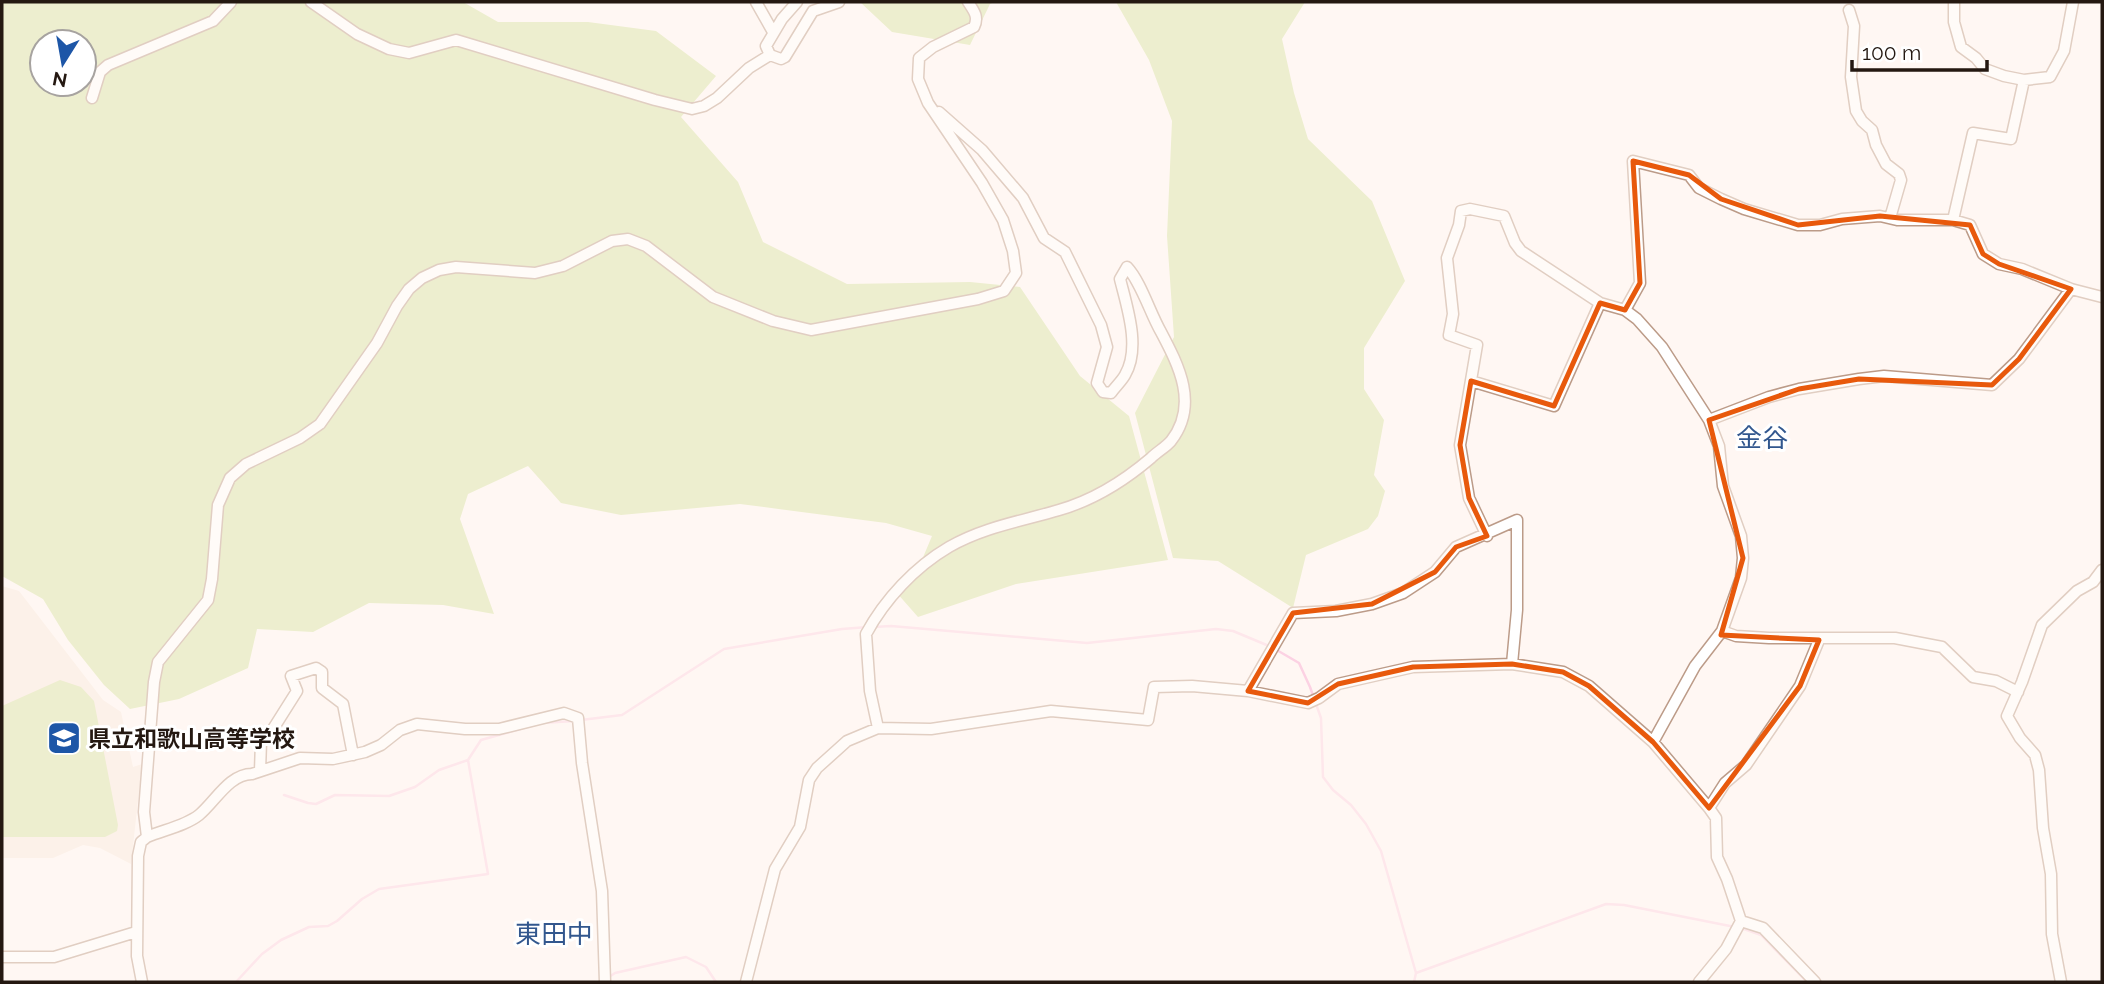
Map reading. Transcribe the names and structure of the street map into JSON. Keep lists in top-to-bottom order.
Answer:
{
  "districts": ["金谷", "東田中"],
  "places": {
    "school or university": ["県立和歌山高等学校"]
  },
  "scale_bar": "100 m",
  "north": "bottom"
}
